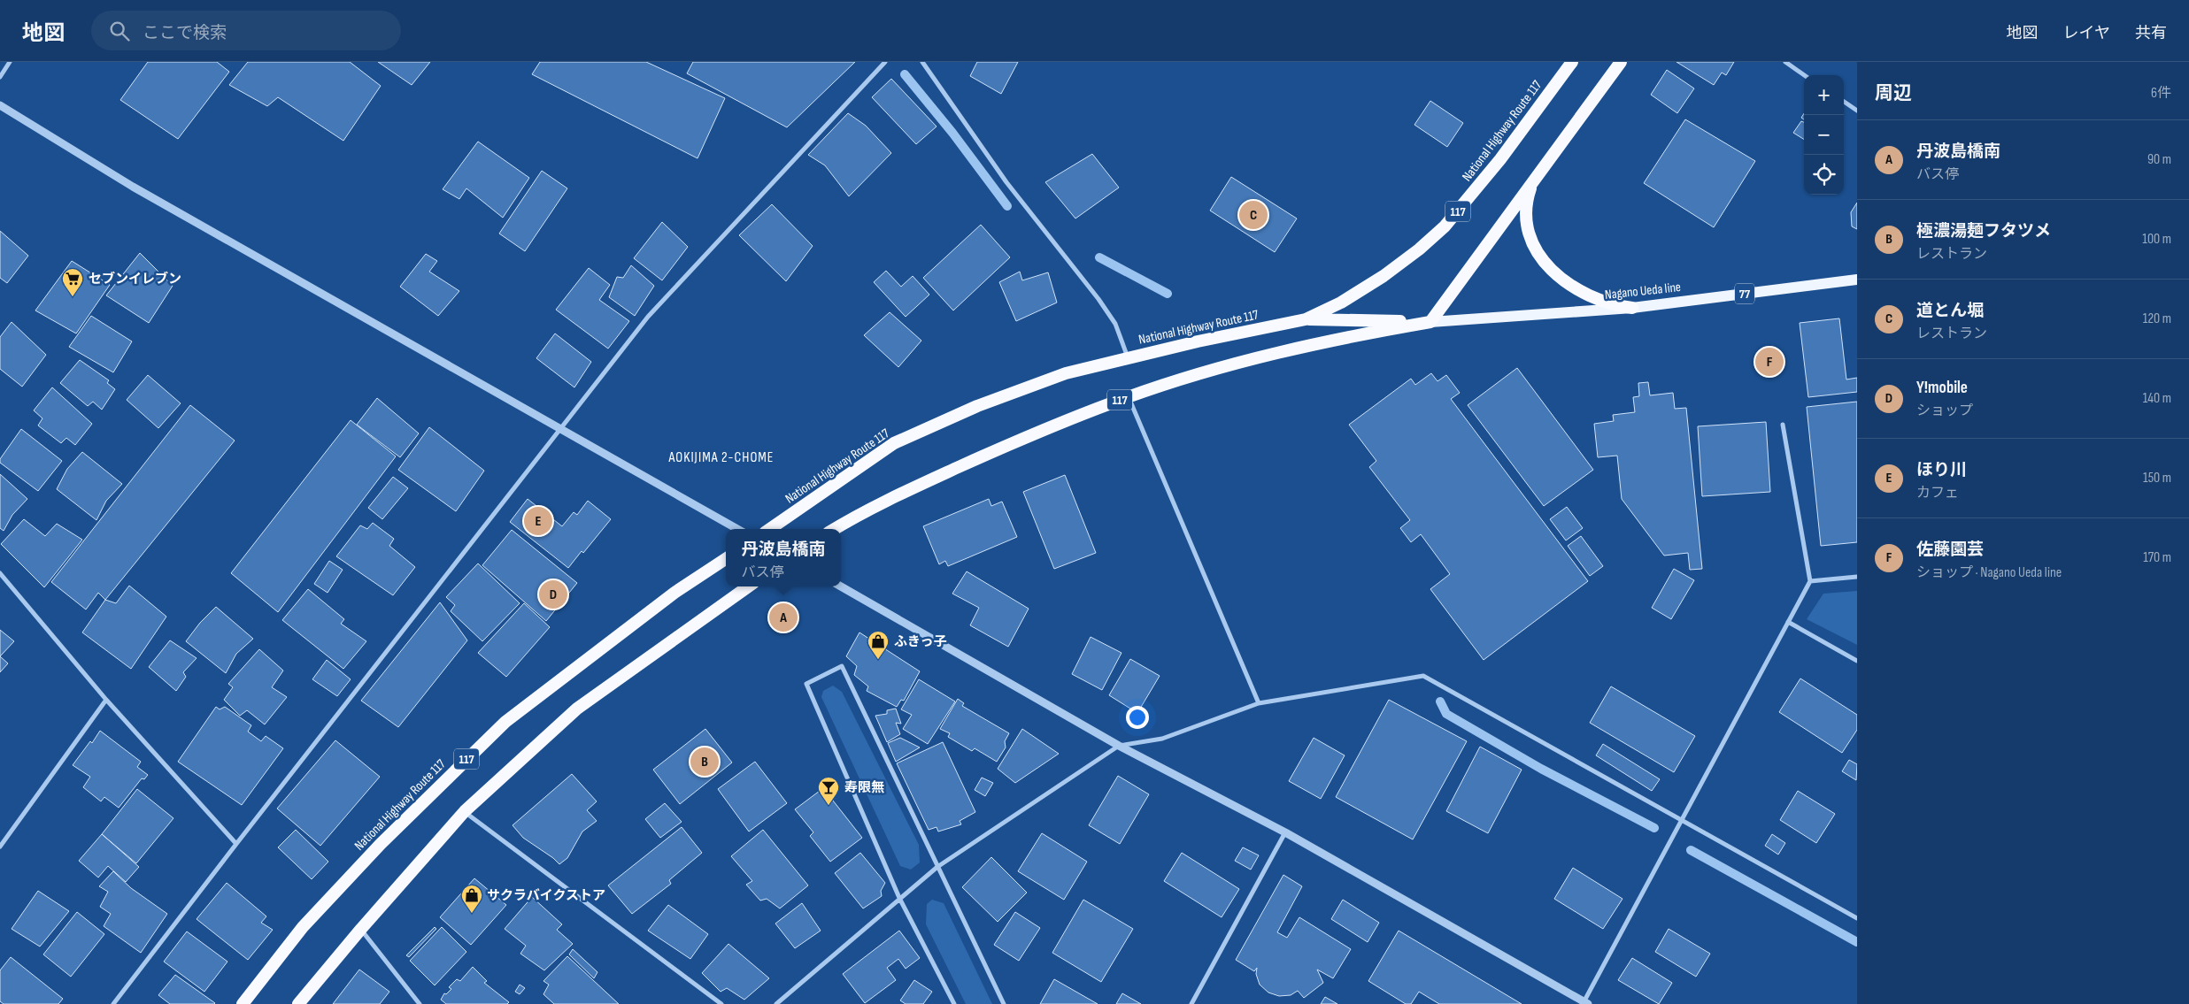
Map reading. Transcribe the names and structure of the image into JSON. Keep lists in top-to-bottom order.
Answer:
{
  "streets": {
    "highway": ["National Highway Route 117", "117"],
    "main road": ["Nagano Ueda line", "77"]
  },
  "crossings": [
    ["117", "Nagano Ueda line"]
  ],
  "districts": ["AOKIJIMA 2-CHOME"],
  "places": {
    "supermarket": ["セブンイレブン"],
    "shop": ["ふきっ子", "サクラバイクストア"],
    "bar": ["寿限無"]
  },
  "page": {
    "header": "地図",
    "search": "ここで検索",
    "nav": ["地図", "レイヤ", "共有"],
    "heading": ["周辺", "6件"],
    "map_buttons": ["+", "−"],
    "list": [
      {
        "mark": "A",
        "name": "丹波島橋南",
        "note": "バス停",
        "value": "90 m"
      },
      {
        "mark": "B",
        "name": "極濃湯麺フタツメ",
        "note": "レストラン",
        "value": "100 m"
      },
      {
        "mark": "C",
        "name": "道とん堀",
        "note": "レストラン",
        "value": "120 m"
      },
      {
        "mark": "D",
        "name": "Y!mobile",
        "note": "ショップ",
        "value": "140 m"
      },
      {
        "mark": "E",
        "name": "ほり川",
        "note": "カフェ",
        "value": "150 m"
      },
      {
        "mark": "F",
        "name": "佐藤園芸",
        "note": "ショップ · Nagano Ueda line",
        "value": "170 m"
      }
    ],
    "pins": [
      "C",
      "F",
      "E",
      "D",
      "A",
      "B"
    ],
    "popup": ["丹波島橋南", "バス停"]
  }
}
